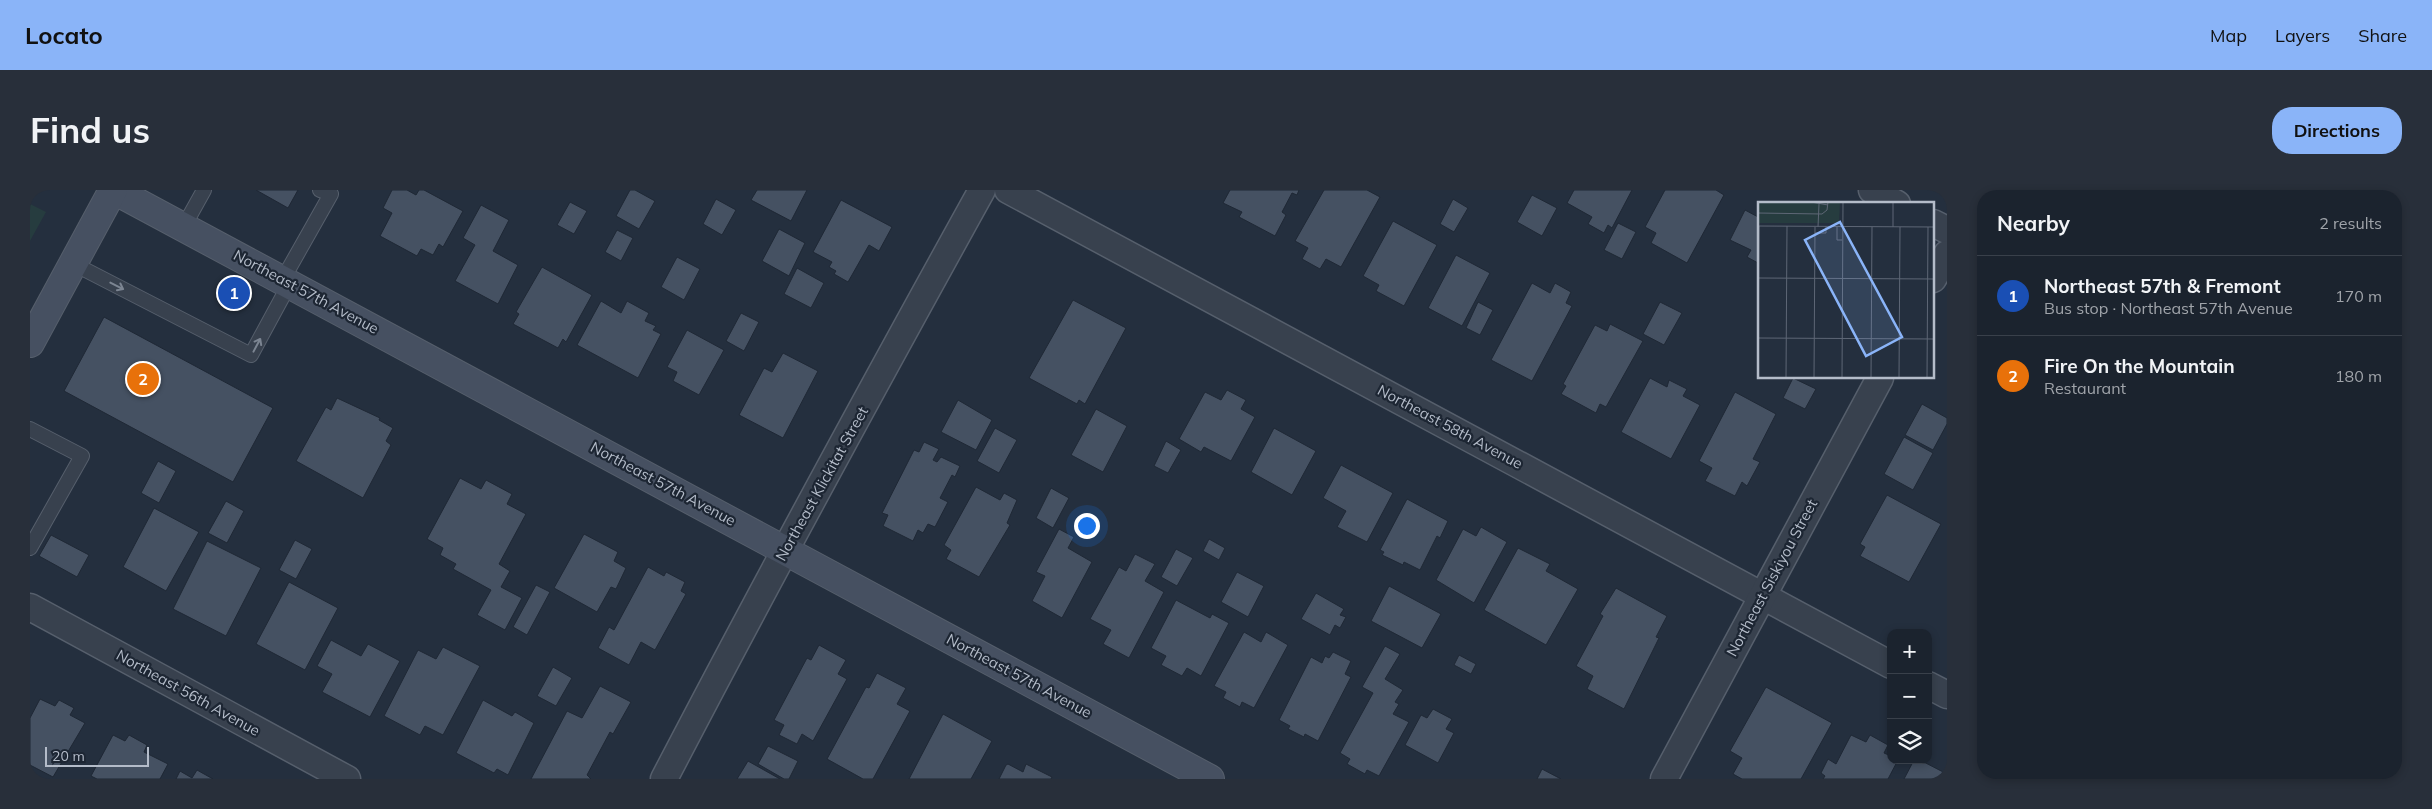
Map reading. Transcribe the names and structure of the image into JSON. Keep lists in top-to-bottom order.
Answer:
{
  "streets": {
    "main road": ["Northeast 57th Avenue"],
    "street": [
      "Northeast 58th Avenue",
      "Northeast Klickitat Street",
      "Northeast Siskiyou Street",
      "Northeast 56th Avenue"
    ]
  },
  "crossings": [
    ["Northeast 57th Avenue", "Northeast Klickitat Street"],
    ["Northeast 58th Avenue", "Northeast Siskiyou Street"]
  ],
  "scale_bar": "20 m",
  "page": {
    "header": "Locato",
    "nav": ["Map", "Layers", "Share"],
    "buttons": "Directions",
    "title": "Find us",
    "heading": ["Nearby", "2 results"],
    "list": [
      {
        "mark": "1",
        "name": "Northeast 57th & Fremont",
        "note": "Bus stop · Northeast 57th Avenue",
        "value": "170 m"
      },
      {
        "mark": "2",
        "name": "Fire On the Mountain",
        "note": "Restaurant",
        "value": "180 m"
      }
    ],
    "pins": ["1", "2"],
    "map_buttons": ["+", "−"],
    "scale": "20 m"
  }
}
